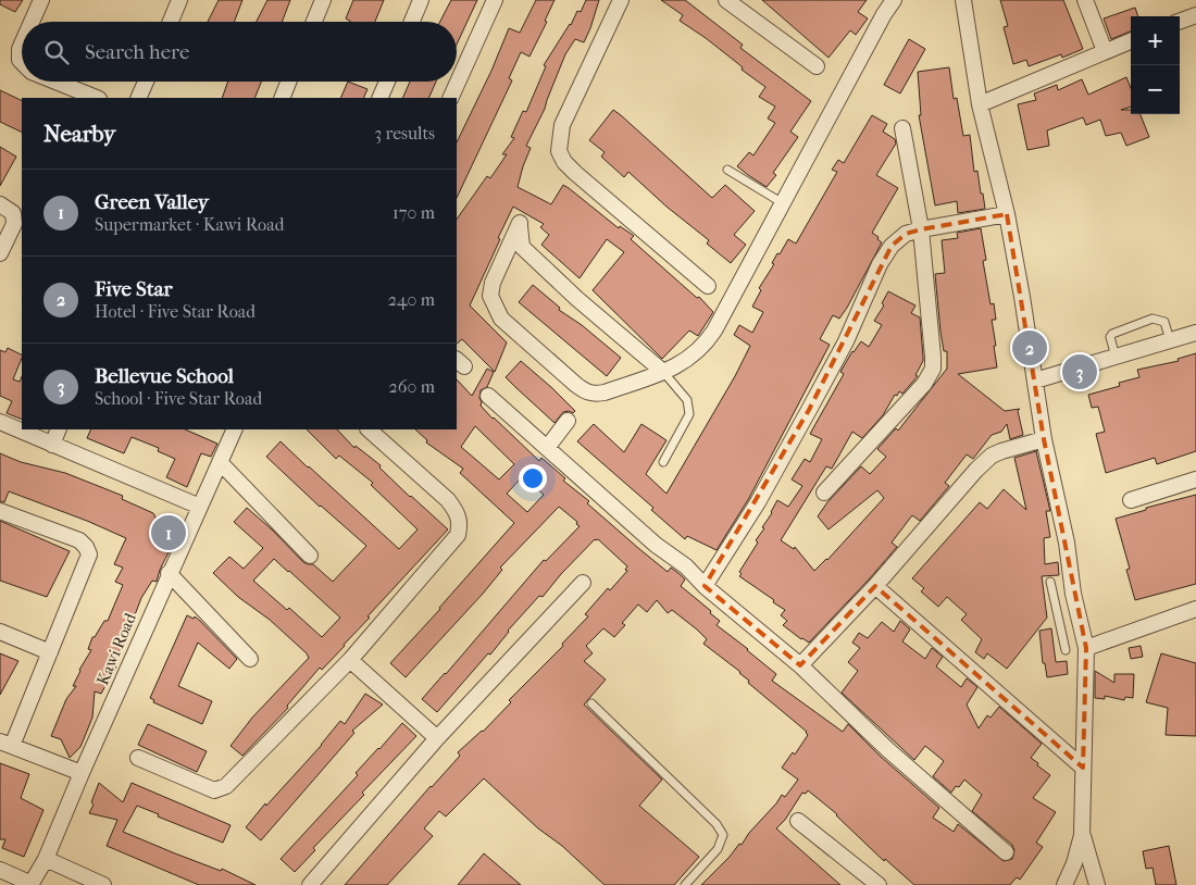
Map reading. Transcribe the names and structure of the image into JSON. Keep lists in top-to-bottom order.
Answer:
{
  "streets": {
    "street": ["Kawi Road"]
  },
  "page": {
    "map_buttons": ["+", "−"],
    "search": "Search here",
    "heading": ["Nearby", "3 results"],
    "list": [
      {
        "mark": "1",
        "name": "Green Valley",
        "note": "Supermarket · Kawi Road",
        "value": "170 m"
      },
      {
        "mark": "2",
        "name": "Five Star",
        "note": "Hotel · Five Star Road",
        "value": "240 m"
      },
      {
        "mark": "3",
        "name": "Bellevue School",
        "note": "School · Five Star Road",
        "value": "260 m"
      }
    ],
    "pins": ["2", "3", "1"]
  }
}
